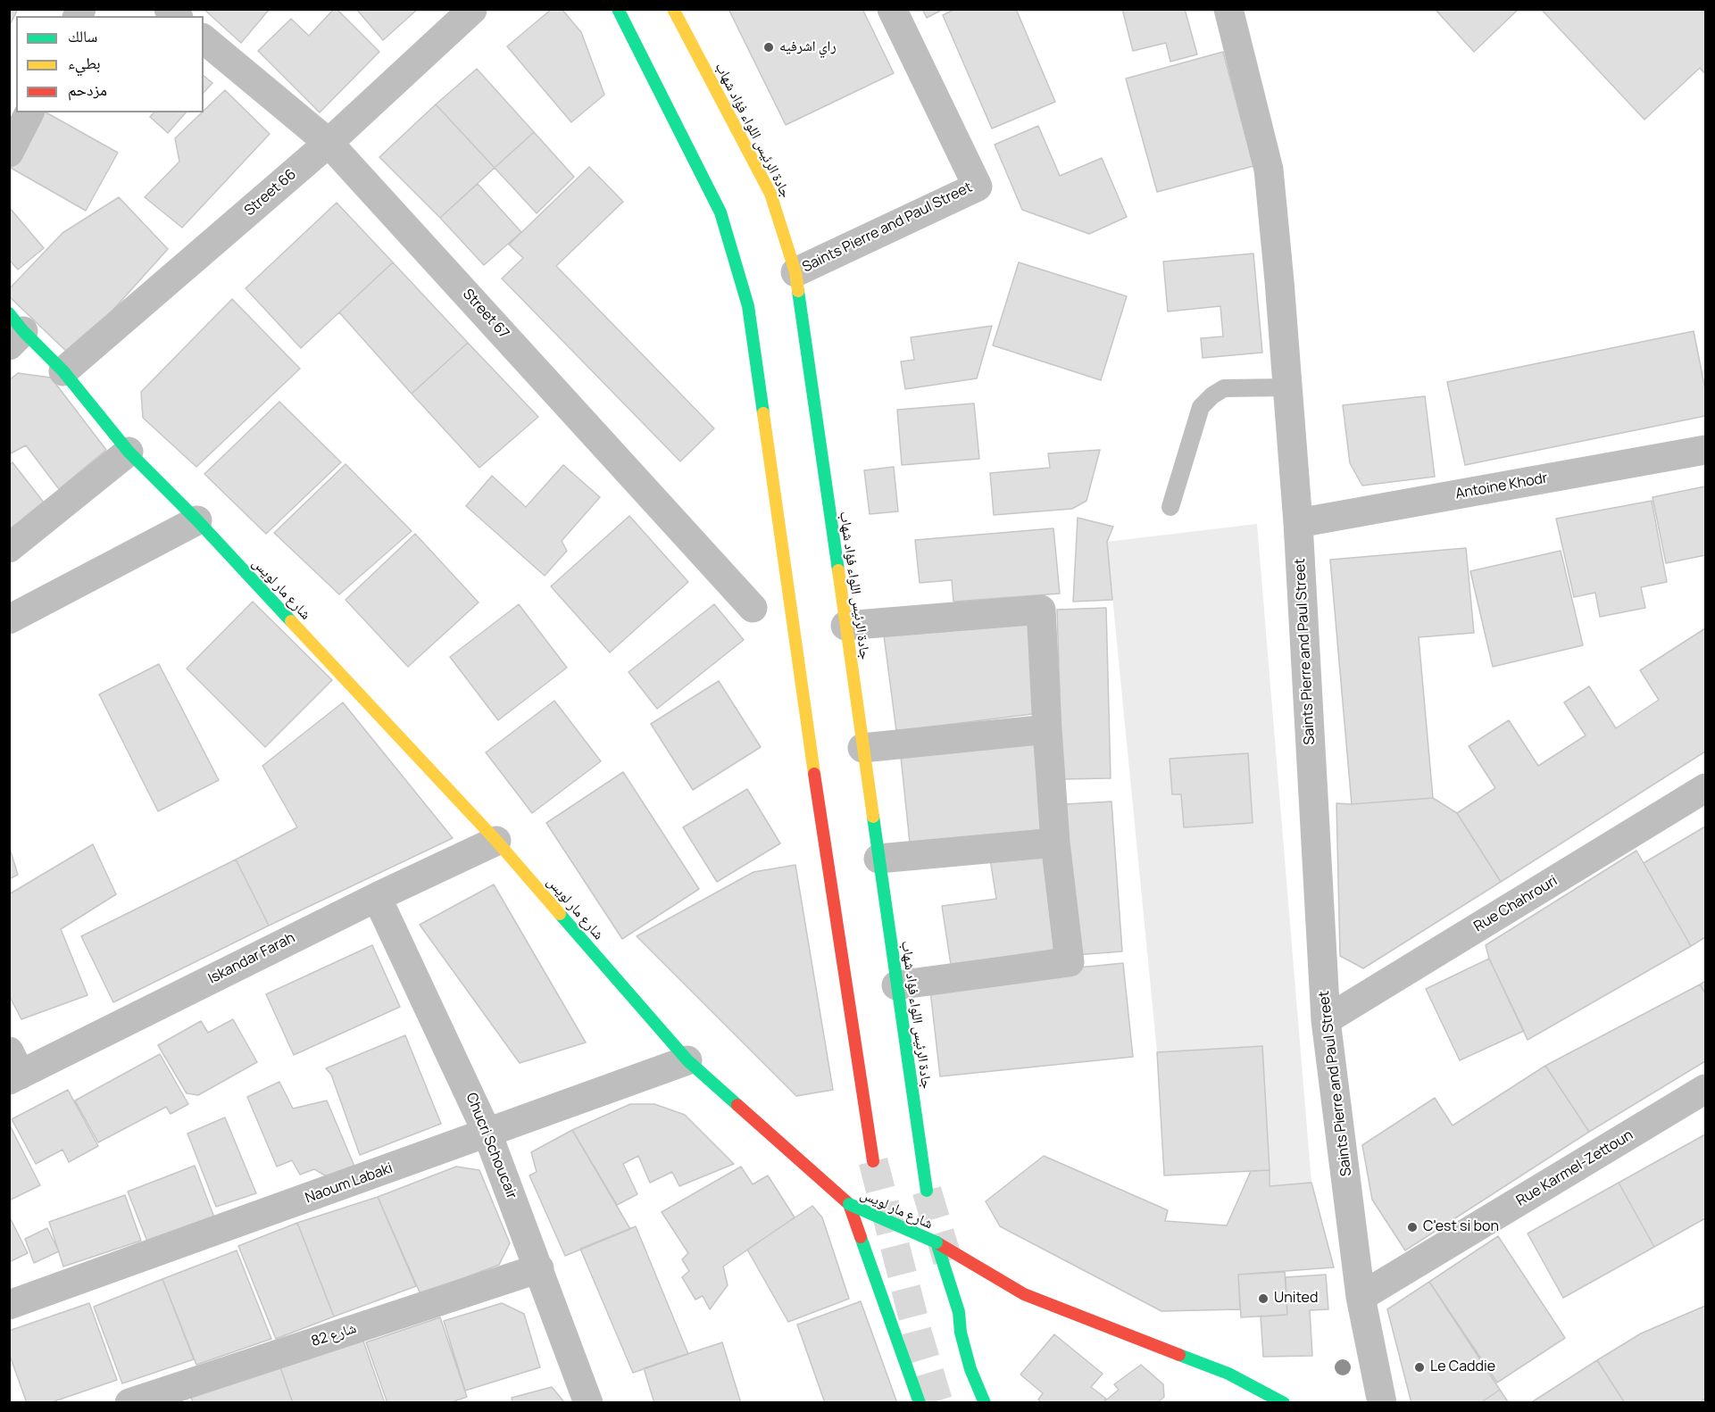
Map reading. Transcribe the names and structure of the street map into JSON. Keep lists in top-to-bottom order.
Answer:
{
  "streets": {
    "main road": ["جادة الرئيس اللواء فؤاد شهاب", "شارع مار لويس"],
    "street": [
      "Street 66",
      "Saints Pierre and Paul Street",
      "Street 67",
      "Antoine Khodr",
      "Rue Chahrouri",
      "Iskandar Farah",
      "Chucri Schoucair",
      "Rue Karmel-Zettoun",
      "Naoum Labaki",
      "شارع 82"
    ]
  },
  "crossings": [
    ["جادة الرئيس اللواء فؤاد شهاب", "Saints Pierre and Paul Street"],
    ["Street 66", "Street 67"],
    ["Street 66", "شارع مار لويس"],
    ["Saints Pierre and Paul Street", "Antoine Khodr"],
    ["Saints Pierre and Paul Street", "Rue Chahrouri"],
    ["Saints Pierre and Paul Street", "Rue Karmel-Zettoun"],
    ["شارع مار لويس", "Iskandar Farah"],
    ["شارع مار لويس", "Naoum Labaki"],
    ["Iskandar Farah", "Chucri Schoucair"],
    ["Chucri Schoucair", "Naoum Labaki"],
    ["Chucri Schoucair", "شارع 82"]
  ],
  "places": [
    "راي اشرفيه",
    "C'est si bon",
    "United",
    "Le Caddie"
  ],
  "legend": ["سالك", "بطيء", "مزدحم"]
}
